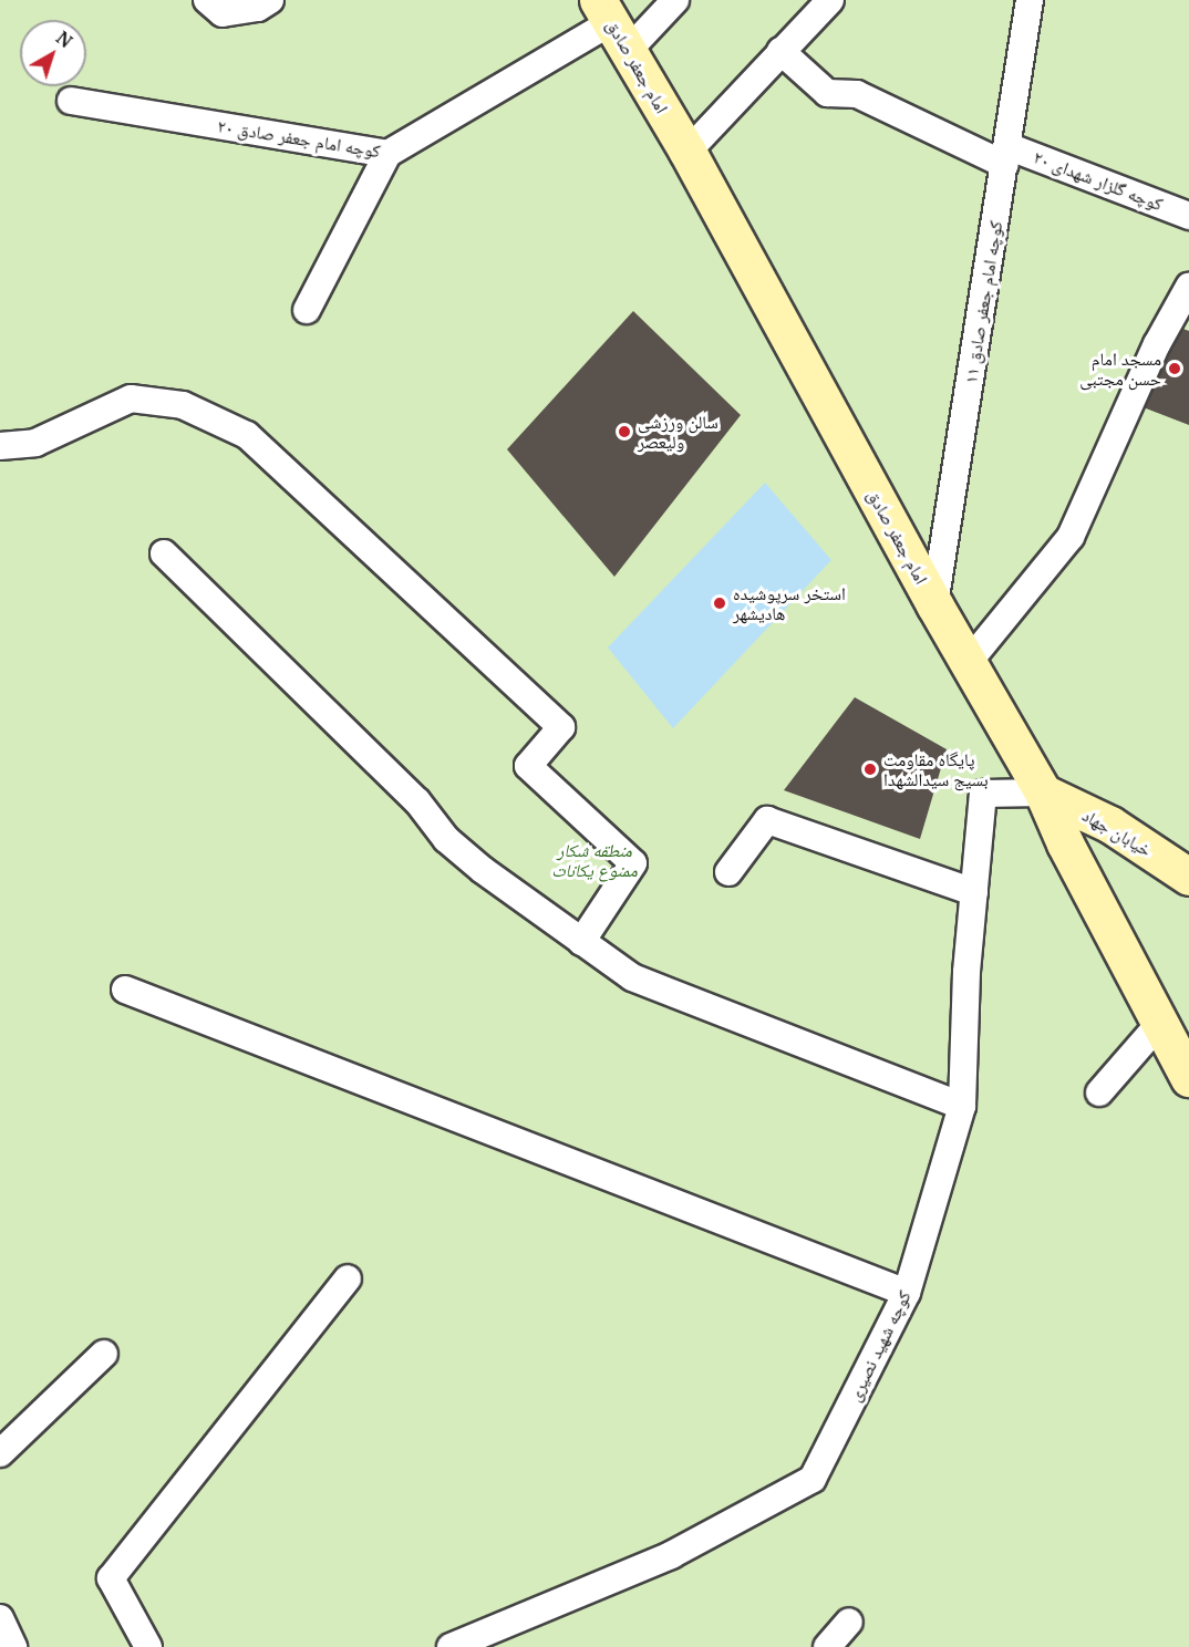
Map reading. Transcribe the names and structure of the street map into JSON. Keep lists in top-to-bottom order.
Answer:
{
  "streets": {
    "main road": ["امام جعفر صادق", "خیابان جهاد"],
    "street": [
      "کوچه امام جعفر صادق ۲۰",
      "کوچه گلزار شهدای ۲۰",
      "کوچه امام جعفر صادق ۱۱",
      "کوچه شهید نصیری"
    ]
  },
  "crossings": [
    ["امام جعفر صادق", "کوچه امام جعفر صادق ۲۰"],
    ["امام جعفر صادق", "کوچه امام جعفر صادق ۱۱"],
    ["امام جعفر صادق", "خیابان جهاد"],
    ["امام جعفر صادق", "کوچه شهید نصیری"],
    ["کوچه گلزار شهدای ۲۰", "کوچه امام جعفر صادق ۱۱"],
    ["خیابان جهاد", "کوچه شهید نصیری"]
  ],
  "parks": ["منطقه شکار ممنوع یکانات"],
  "places": [
    "مسجد امام حسن مجتبی",
    "سالن ورزشی ولیعصر",
    "استخر سرپوشیده هادیشهر",
    "پایگاه مقاومت بسیج سیدالشهدا"
  ],
  "north": "top right"
}
